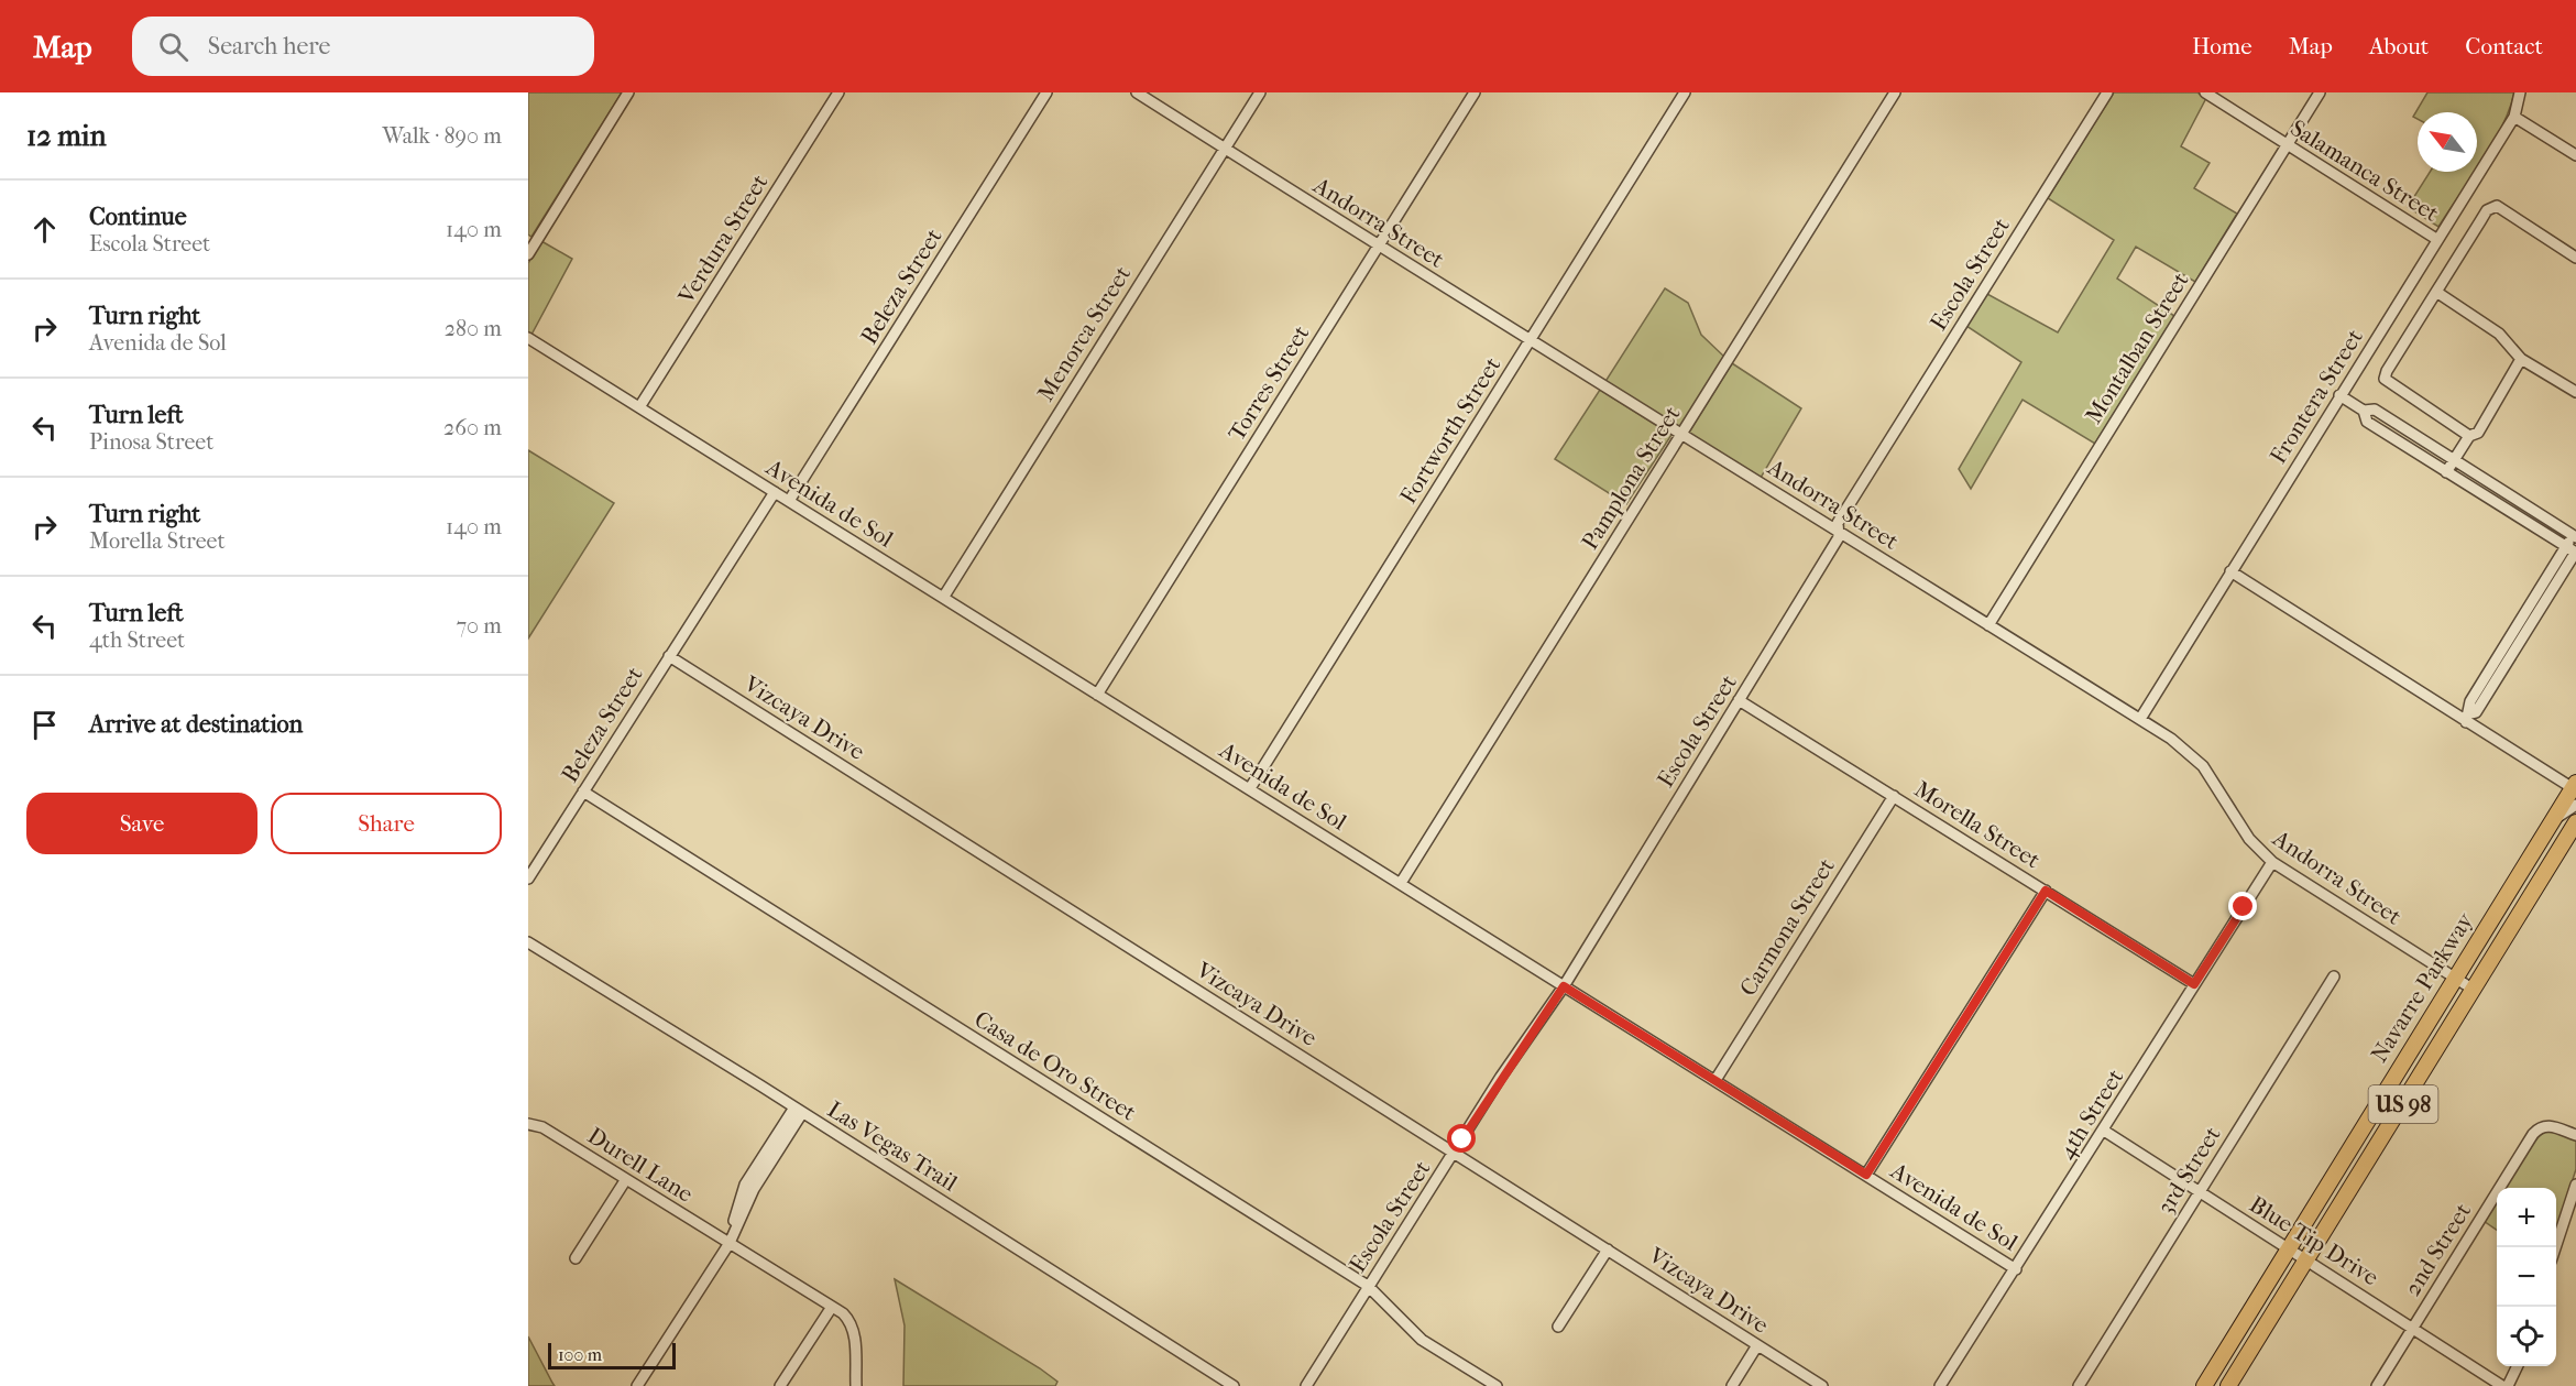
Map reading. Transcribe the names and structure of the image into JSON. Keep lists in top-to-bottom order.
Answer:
{
  "streets": {
    "highway": ["Navarre Parkway", "US 98"],
    "street": [
      "Salamanca Street",
      "Andorra Street",
      "Verdura Street",
      "Escola Street",
      "Beleza Street",
      "Menorca Street",
      "Montalban Street",
      "Torres Street",
      "Frontera Street",
      "Fortworth Street",
      "Pamplona Street",
      "Avenida de Sol",
      "Vizcaya Drive",
      "Morella Street",
      "Carmona Street",
      "Casa de Oro Street",
      "4th Street",
      "Las Vegas Trail",
      "Durell Lane",
      "3rd Street",
      "Blue Tip Drive",
      "2nd Street"
    ]
  },
  "crossings": [
    ["Salamanca Street", "Montalban Street"],
    ["Salamanca Street", "Frontera Street"],
    ["Andorra Street", "Escola Street"],
    ["Andorra Street", "Menorca Street"],
    ["Andorra Street", "Montalban Street"],
    ["Andorra Street", "Torres Street"],
    ["Andorra Street", "Frontera Street"],
    ["Andorra Street", "Fortworth Street"],
    ["Andorra Street", "Pamplona Street"],
    ["Andorra Street", "Navarre Parkway"],
    ["Andorra Street", "4th Street"],
    ["Verdura Street", "Avenida de Sol"],
    ["Escola Street", "Avenida de Sol"],
    ["Escola Street", "Vizcaya Drive"],
    ["Escola Street", "Morella Street"],
    ["Escola Street", "Casa de Oro Street"],
    ["Beleza Street", "Avenida de Sol"],
    ["Beleza Street", "Vizcaya Drive"],
    ["Beleza Street", "Casa de Oro Street"],
    ["Menorca Street", "Avenida de Sol"],
    ["Torres Street", "Avenida de Sol"],
    ["Fortworth Street", "Avenida de Sol"],
    ["Pamplona Street", "Avenida de Sol"],
    ["Avenida de Sol", "Carmona Street"],
    ["Avenida de Sol", "4th Street"],
    ["Morella Street", "Carmona Street"],
    ["Morella Street", "4th Street"],
    ["Navarre Parkway", "Blue Tip Drive"],
    ["4th Street", "Blue Tip Drive"],
    ["3rd Street", "Blue Tip Drive"],
    ["Blue Tip Drive", "2nd Street"]
  ],
  "scale_bar": "100 m",
  "north": "top left",
  "page": {
    "header": "Map",
    "search": "Search here",
    "nav": [
      "Home",
      "Map",
      "About",
      "Contact"
    ],
    "heading": ["12 min", "Walk · 890 m"],
    "list": [
      ["Continue", "Escola Street", "140 m"],
      ["Turn right", "Avenida de Sol", "280 m"],
      ["Turn left", "Pinosa Street", "260 m"],
      ["Turn right", "Morella Street", "140 m"],
      ["Turn left", "4th Street", "70 m"],
      "Arrive at destination"
    ],
    "buttons": ["Save", "Share"],
    "map_buttons": ["+", "−"],
    "scale": "100 m"
  }
}
